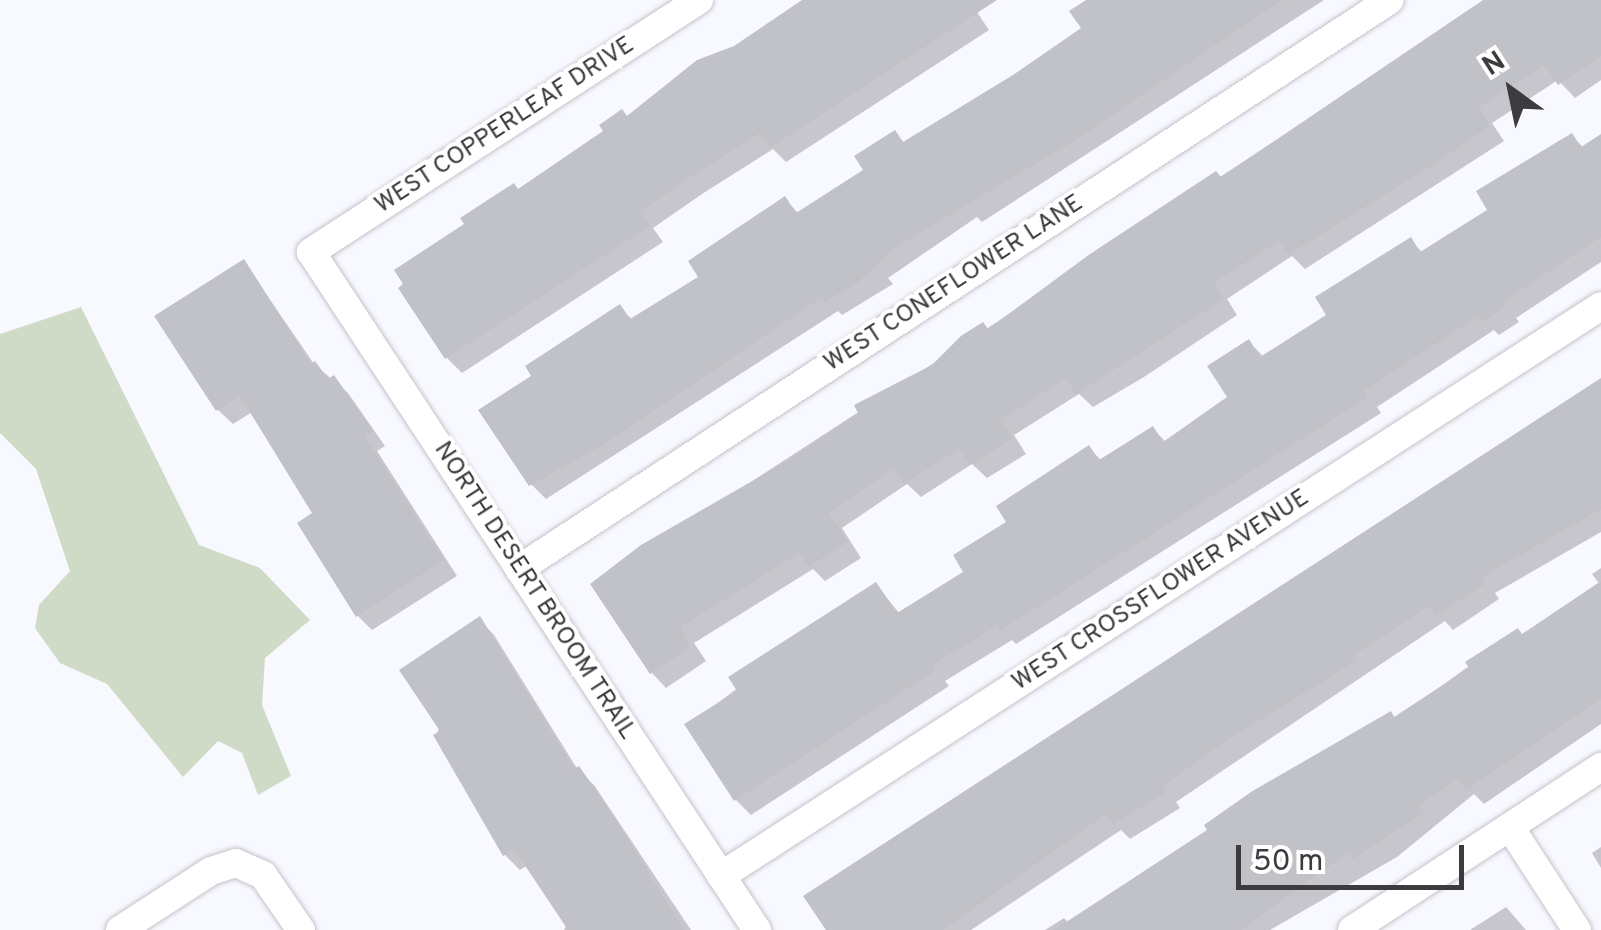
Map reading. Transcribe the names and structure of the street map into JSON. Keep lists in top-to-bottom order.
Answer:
{
  "streets": {
    "street": [
      "WEST COPPERLEAF DRIVE",
      "WEST CONEFLOWER LANE",
      "NORTH DESERT BROOM TRAIL",
      "WEST CROSSFLOWER AVENUE"
    ]
  },
  "crossings": [
    ["WEST COPPERLEAF DRIVE", "NORTH DESERT BROOM TRAIL"],
    ["WEST CONEFLOWER LANE", "NORTH DESERT BROOM TRAIL"],
    ["NORTH DESERT BROOM TRAIL", "WEST CROSSFLOWER AVENUE"]
  ],
  "scale_bar": "50 m",
  "north": "top left"
}
